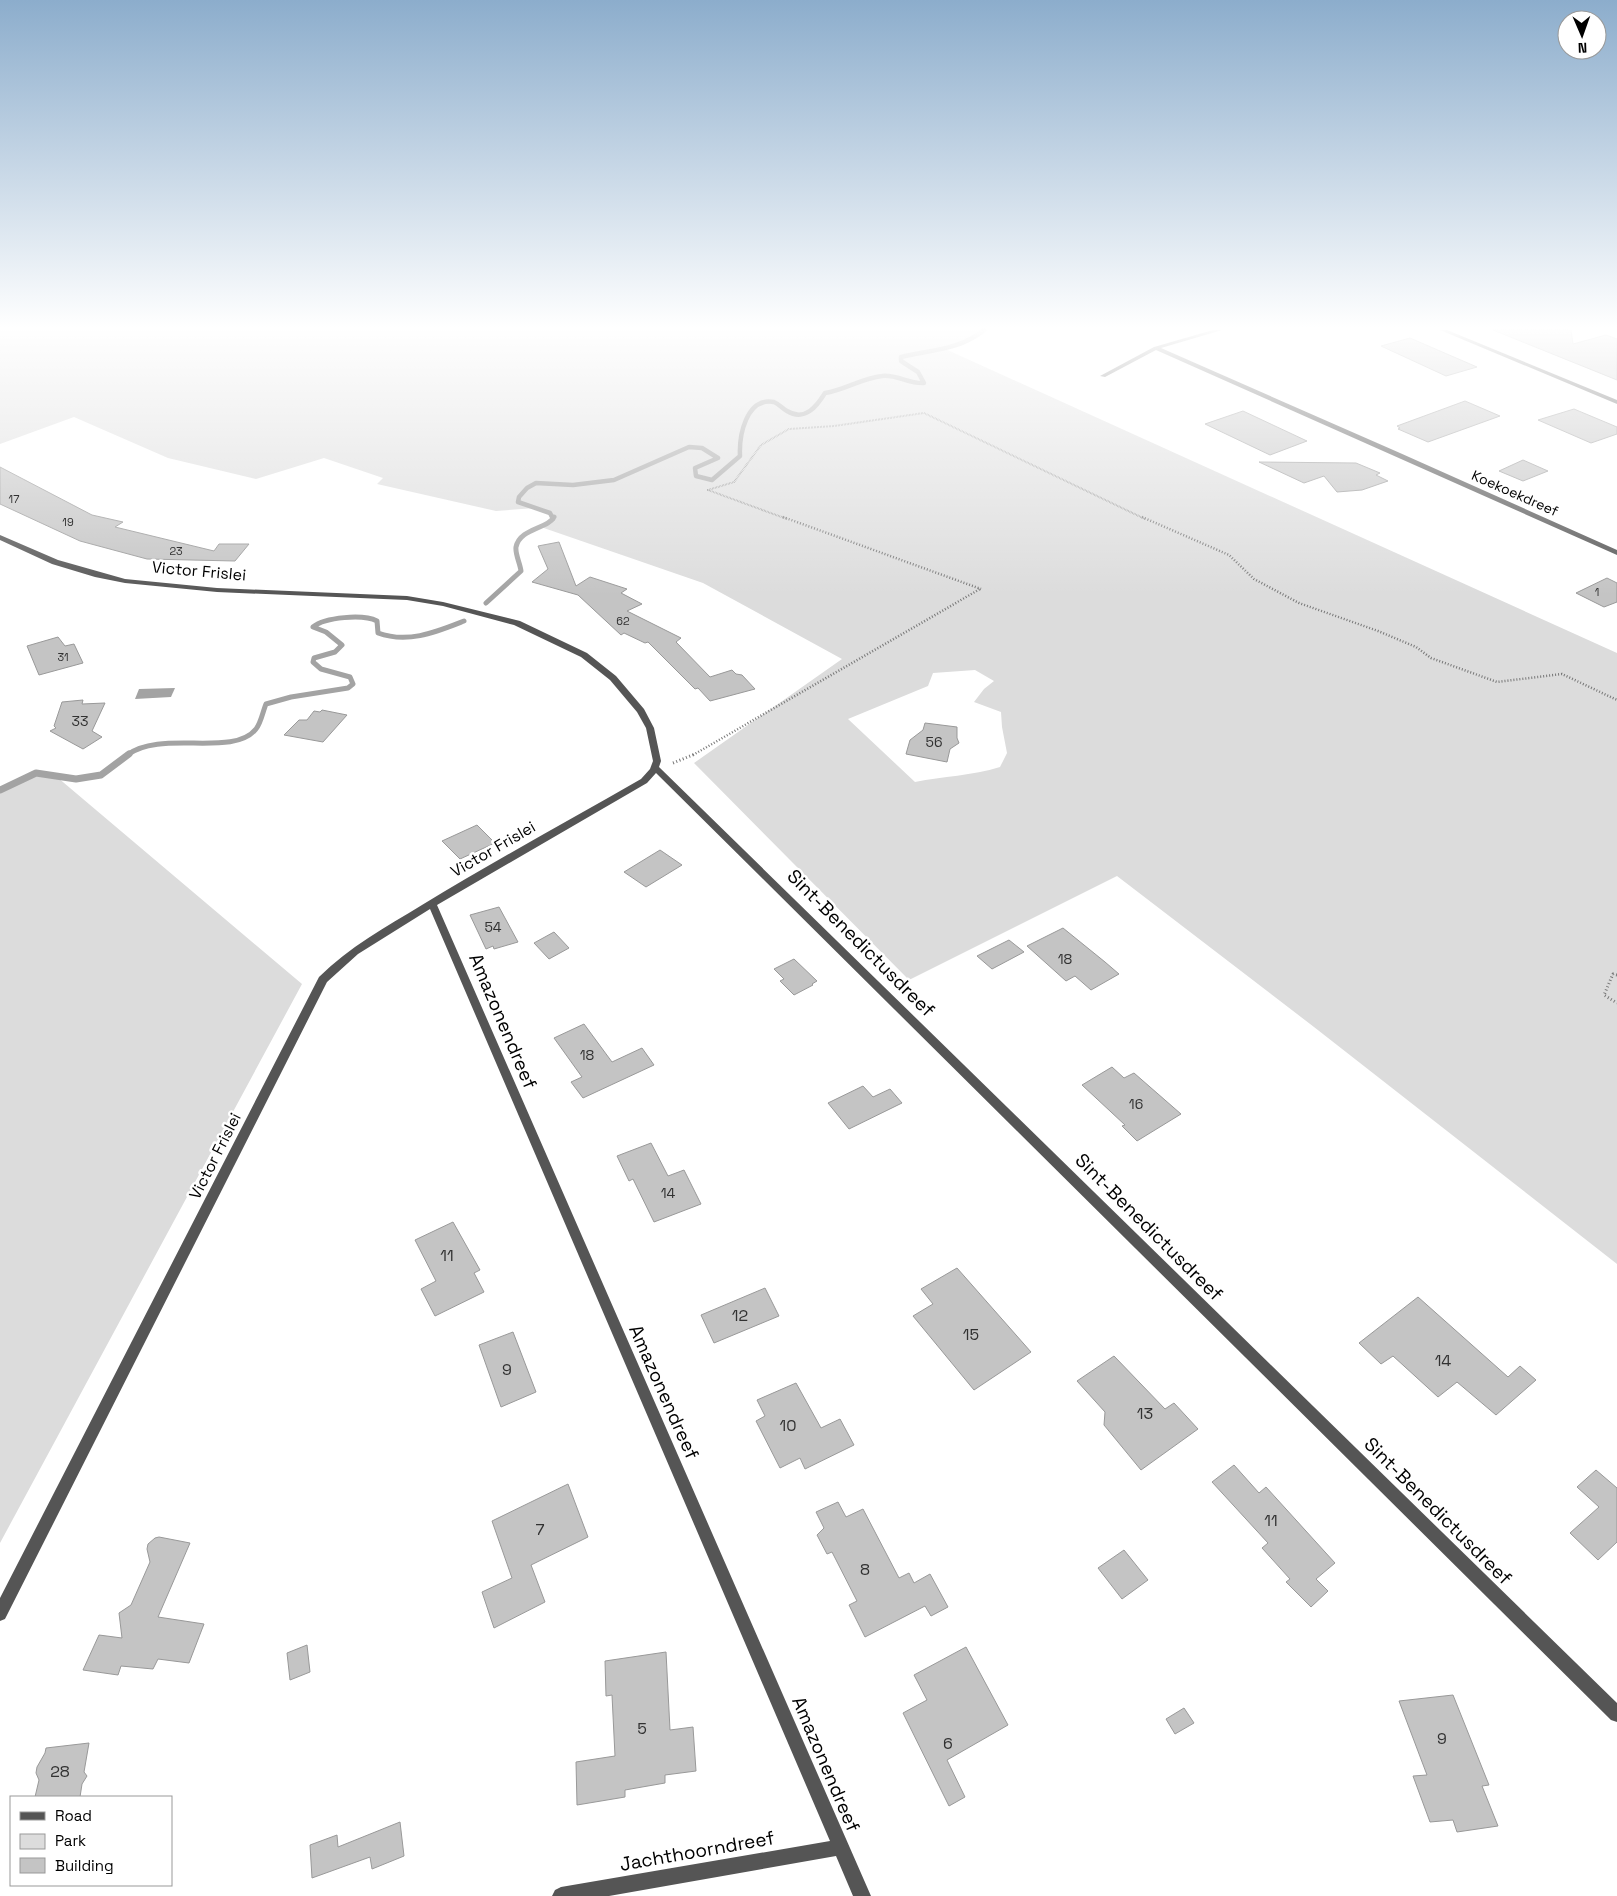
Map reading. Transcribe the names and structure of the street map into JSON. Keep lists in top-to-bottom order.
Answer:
{
  "streets": {
    "street": [
      "Koekoekdreef",
      "Victor Frislei",
      "Sint-Benedictusdreef",
      "Amazonendreef",
      "Jachthoorndreef"
    ]
  },
  "crossings": [
    ["Victor Frislei", "Sint-Benedictusdreef"],
    ["Victor Frislei", "Amazonendreef"],
    ["Amazonendreef", "Jachthoorndreef"]
  ],
  "house_numbers": [
    "17",
    "19",
    "23",
    "1",
    "62",
    "31",
    "33",
    "56",
    "54",
    "18",
    "18",
    "16",
    "14",
    "11",
    "12",
    "15",
    "14",
    "9",
    "13",
    "10",
    "11",
    "7",
    "8",
    "5",
    "9",
    "6",
    "28"
  ],
  "legend": ["Road", "Park", "Building"],
  "north": "bottom"
}
